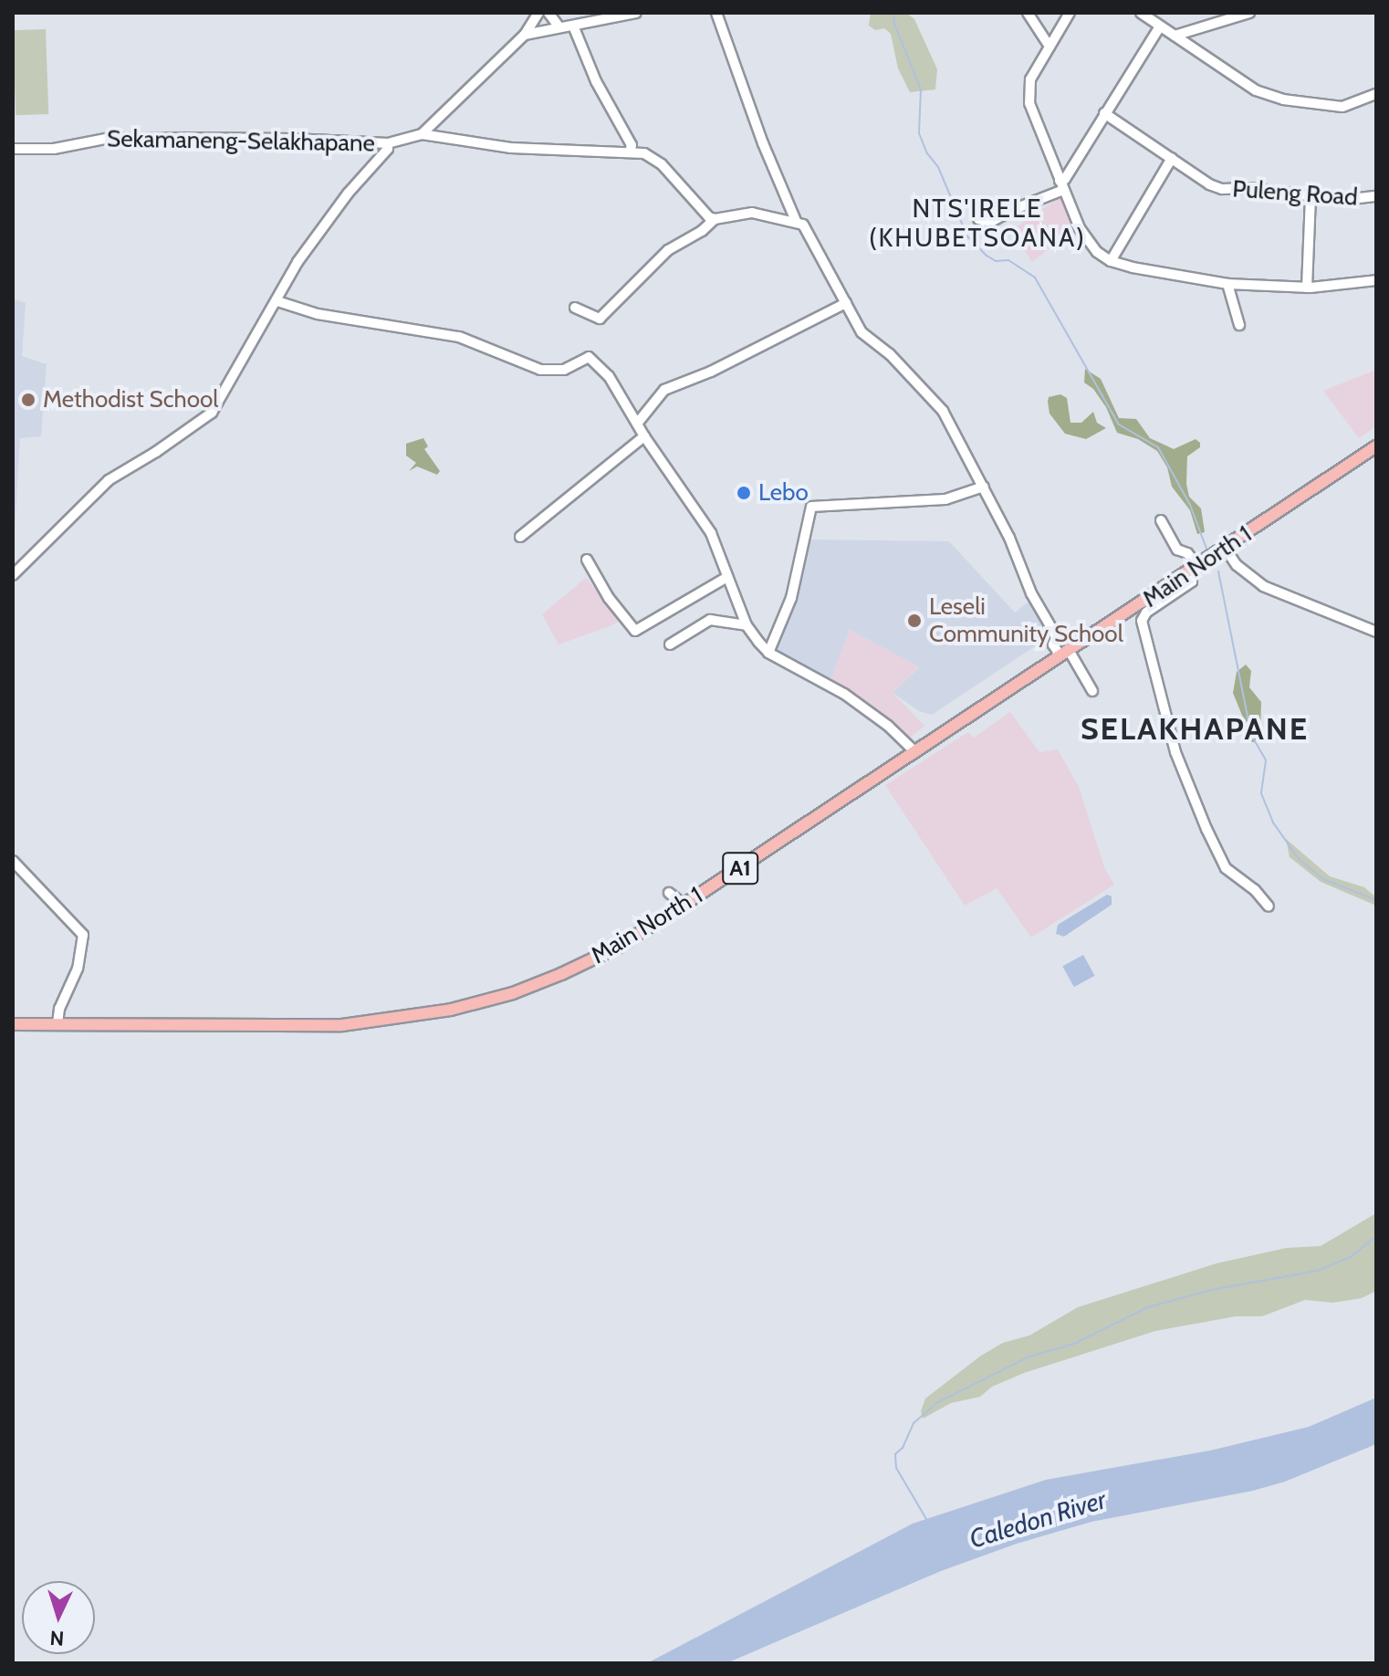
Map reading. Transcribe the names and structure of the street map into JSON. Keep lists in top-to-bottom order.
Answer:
{
  "streets": {
    "main road": ["Main North 1", "A1"],
    "street": ["Sekamaneng-Selakhapane", "Puleng Road"]
  },
  "districts": ["NTS'IRELE (KHUBETSOANA)", "SELAKHAPANE"],
  "water": ["Caledon River"],
  "places": ["Methodist School", "Lebo", "Leseli Community School"],
  "north": "bottom"
}
